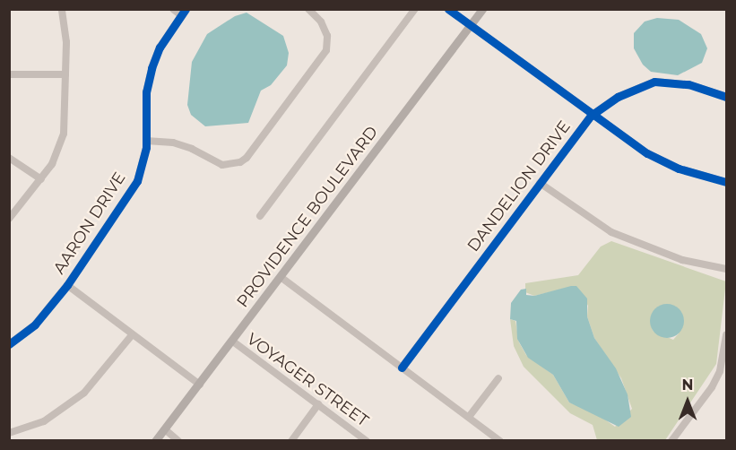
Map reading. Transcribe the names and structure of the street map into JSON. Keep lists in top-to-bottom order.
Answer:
{
  "streets": {
    "main road": ["PROVIDENCE BOULEVARD"],
    "street": ["DANDELION DRIVE", "AARON DRIVE", "VOYAGER STREET"]
  },
  "crossings": [
    ["PROVIDENCE BOULEVARD", "VOYAGER STREET"]
  ],
  "north": "top"
}
